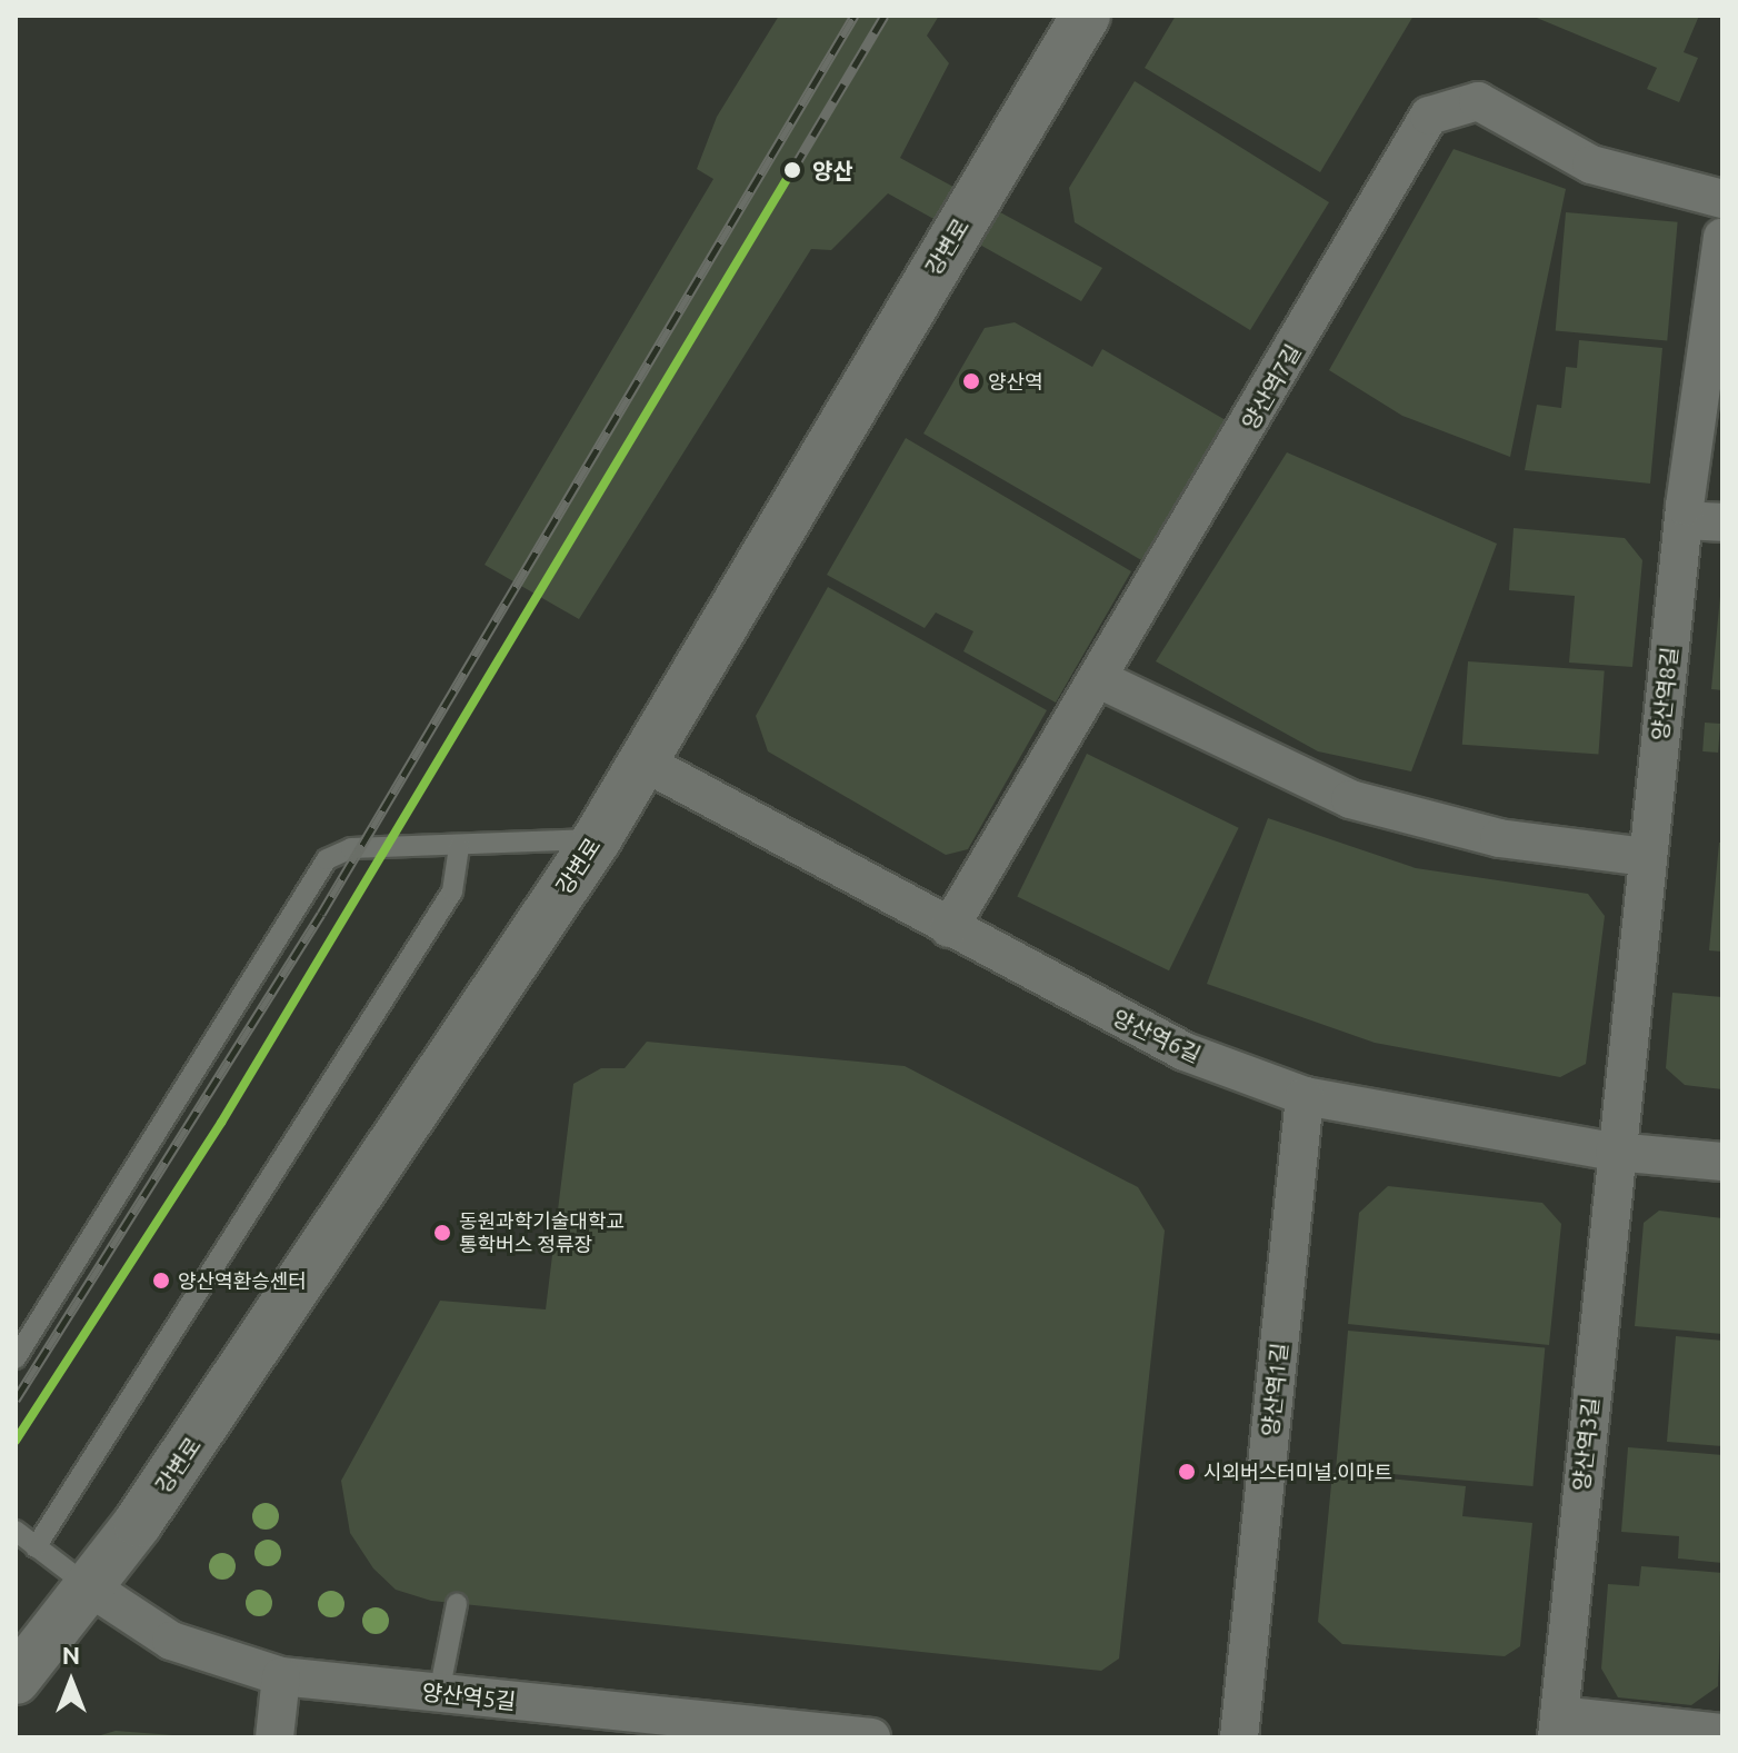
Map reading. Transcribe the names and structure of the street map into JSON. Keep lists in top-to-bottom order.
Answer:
{
  "streets": {
    "street": [
      "강변로",
      "양산역7길",
      "양산역8길",
      "양산역6길",
      "양산역1길",
      "양산역3길",
      "양산역5길"
    ]
  },
  "crossings": [
    ["강변로", "양산역6길"],
    ["강변로", "양산역5길"],
    ["양산역7길", "양산역6길"],
    ["양산역8길", "양산역6길"],
    ["양산역8길", "양산역3길"],
    ["양산역6길", "양산역1길"],
    ["양산역6길", "양산역3길"]
  ],
  "places": [
    "양산",
    "양산역",
    "동원과학기술대학교 통학버스 정류장",
    "양산역환승센터",
    "시외버스터미널.이마트"
  ],
  "north": "top"
}
